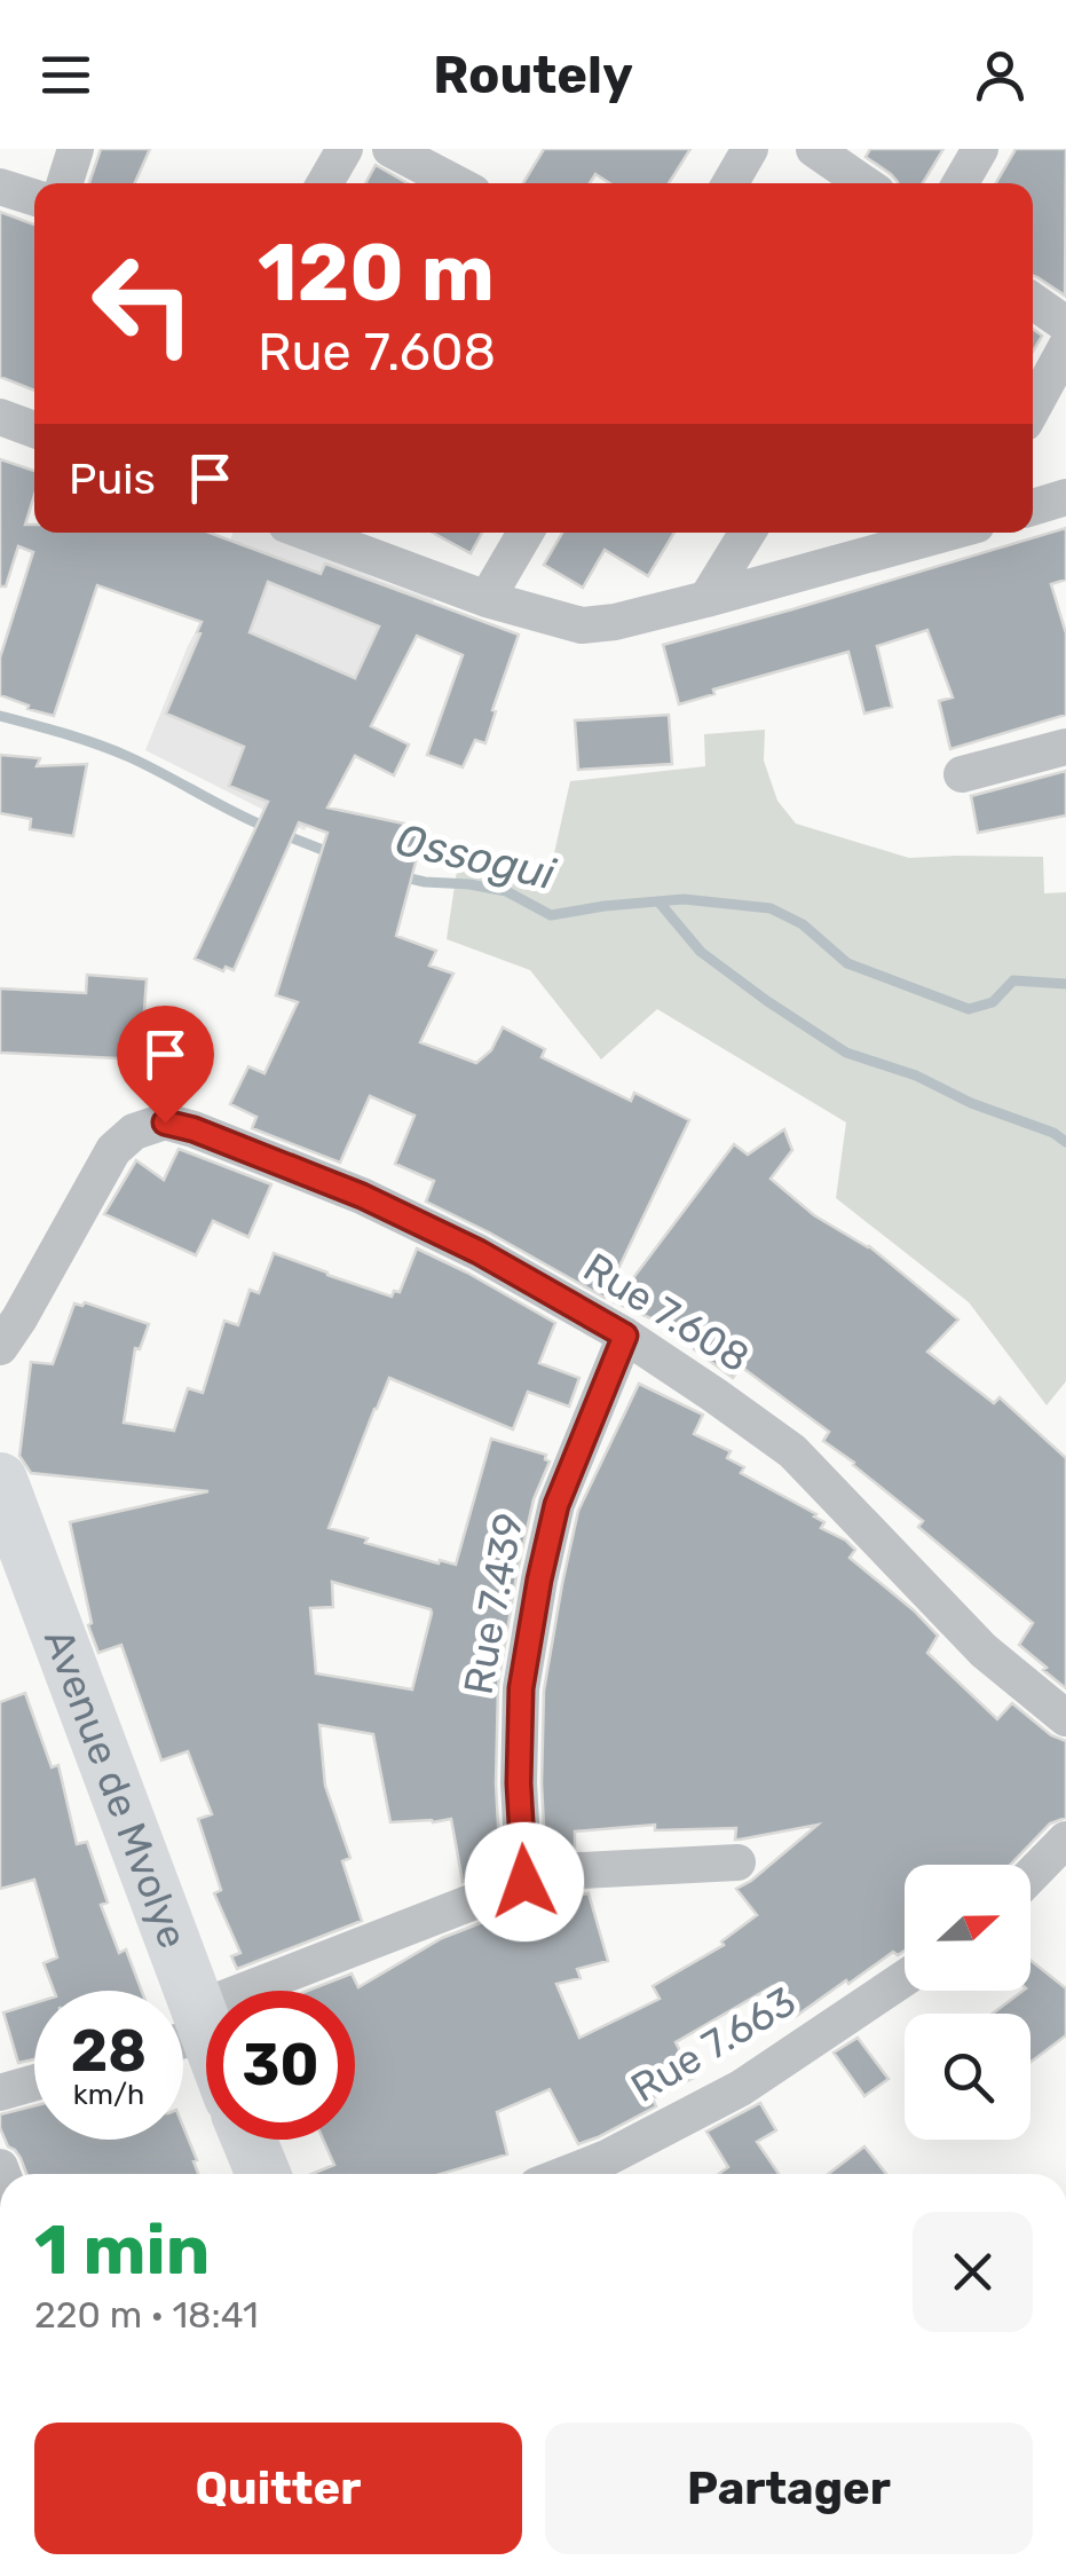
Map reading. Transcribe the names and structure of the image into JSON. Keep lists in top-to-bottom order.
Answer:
{
  "streets": {
    "main road": ["Avenue de Mvolye"],
    "street": ["Rue 7.608", "Rue 7.439", "Rue 7.663"]
  },
  "crossings": [
    ["Rue 7.608", "Rue 7.439"]
  ],
  "water": ["Ossogui"],
  "north": "right",
  "page": {
    "header": "Routely",
    "turn": ["120 m", "Rue 7.608"],
    "then": "Puis",
    "speed": "28 km/h",
    "limit": "30",
    "heading": ["1 min", "220 m · 18:41"],
    "buttons": ["Quitter", "Partager"]
  }
}
